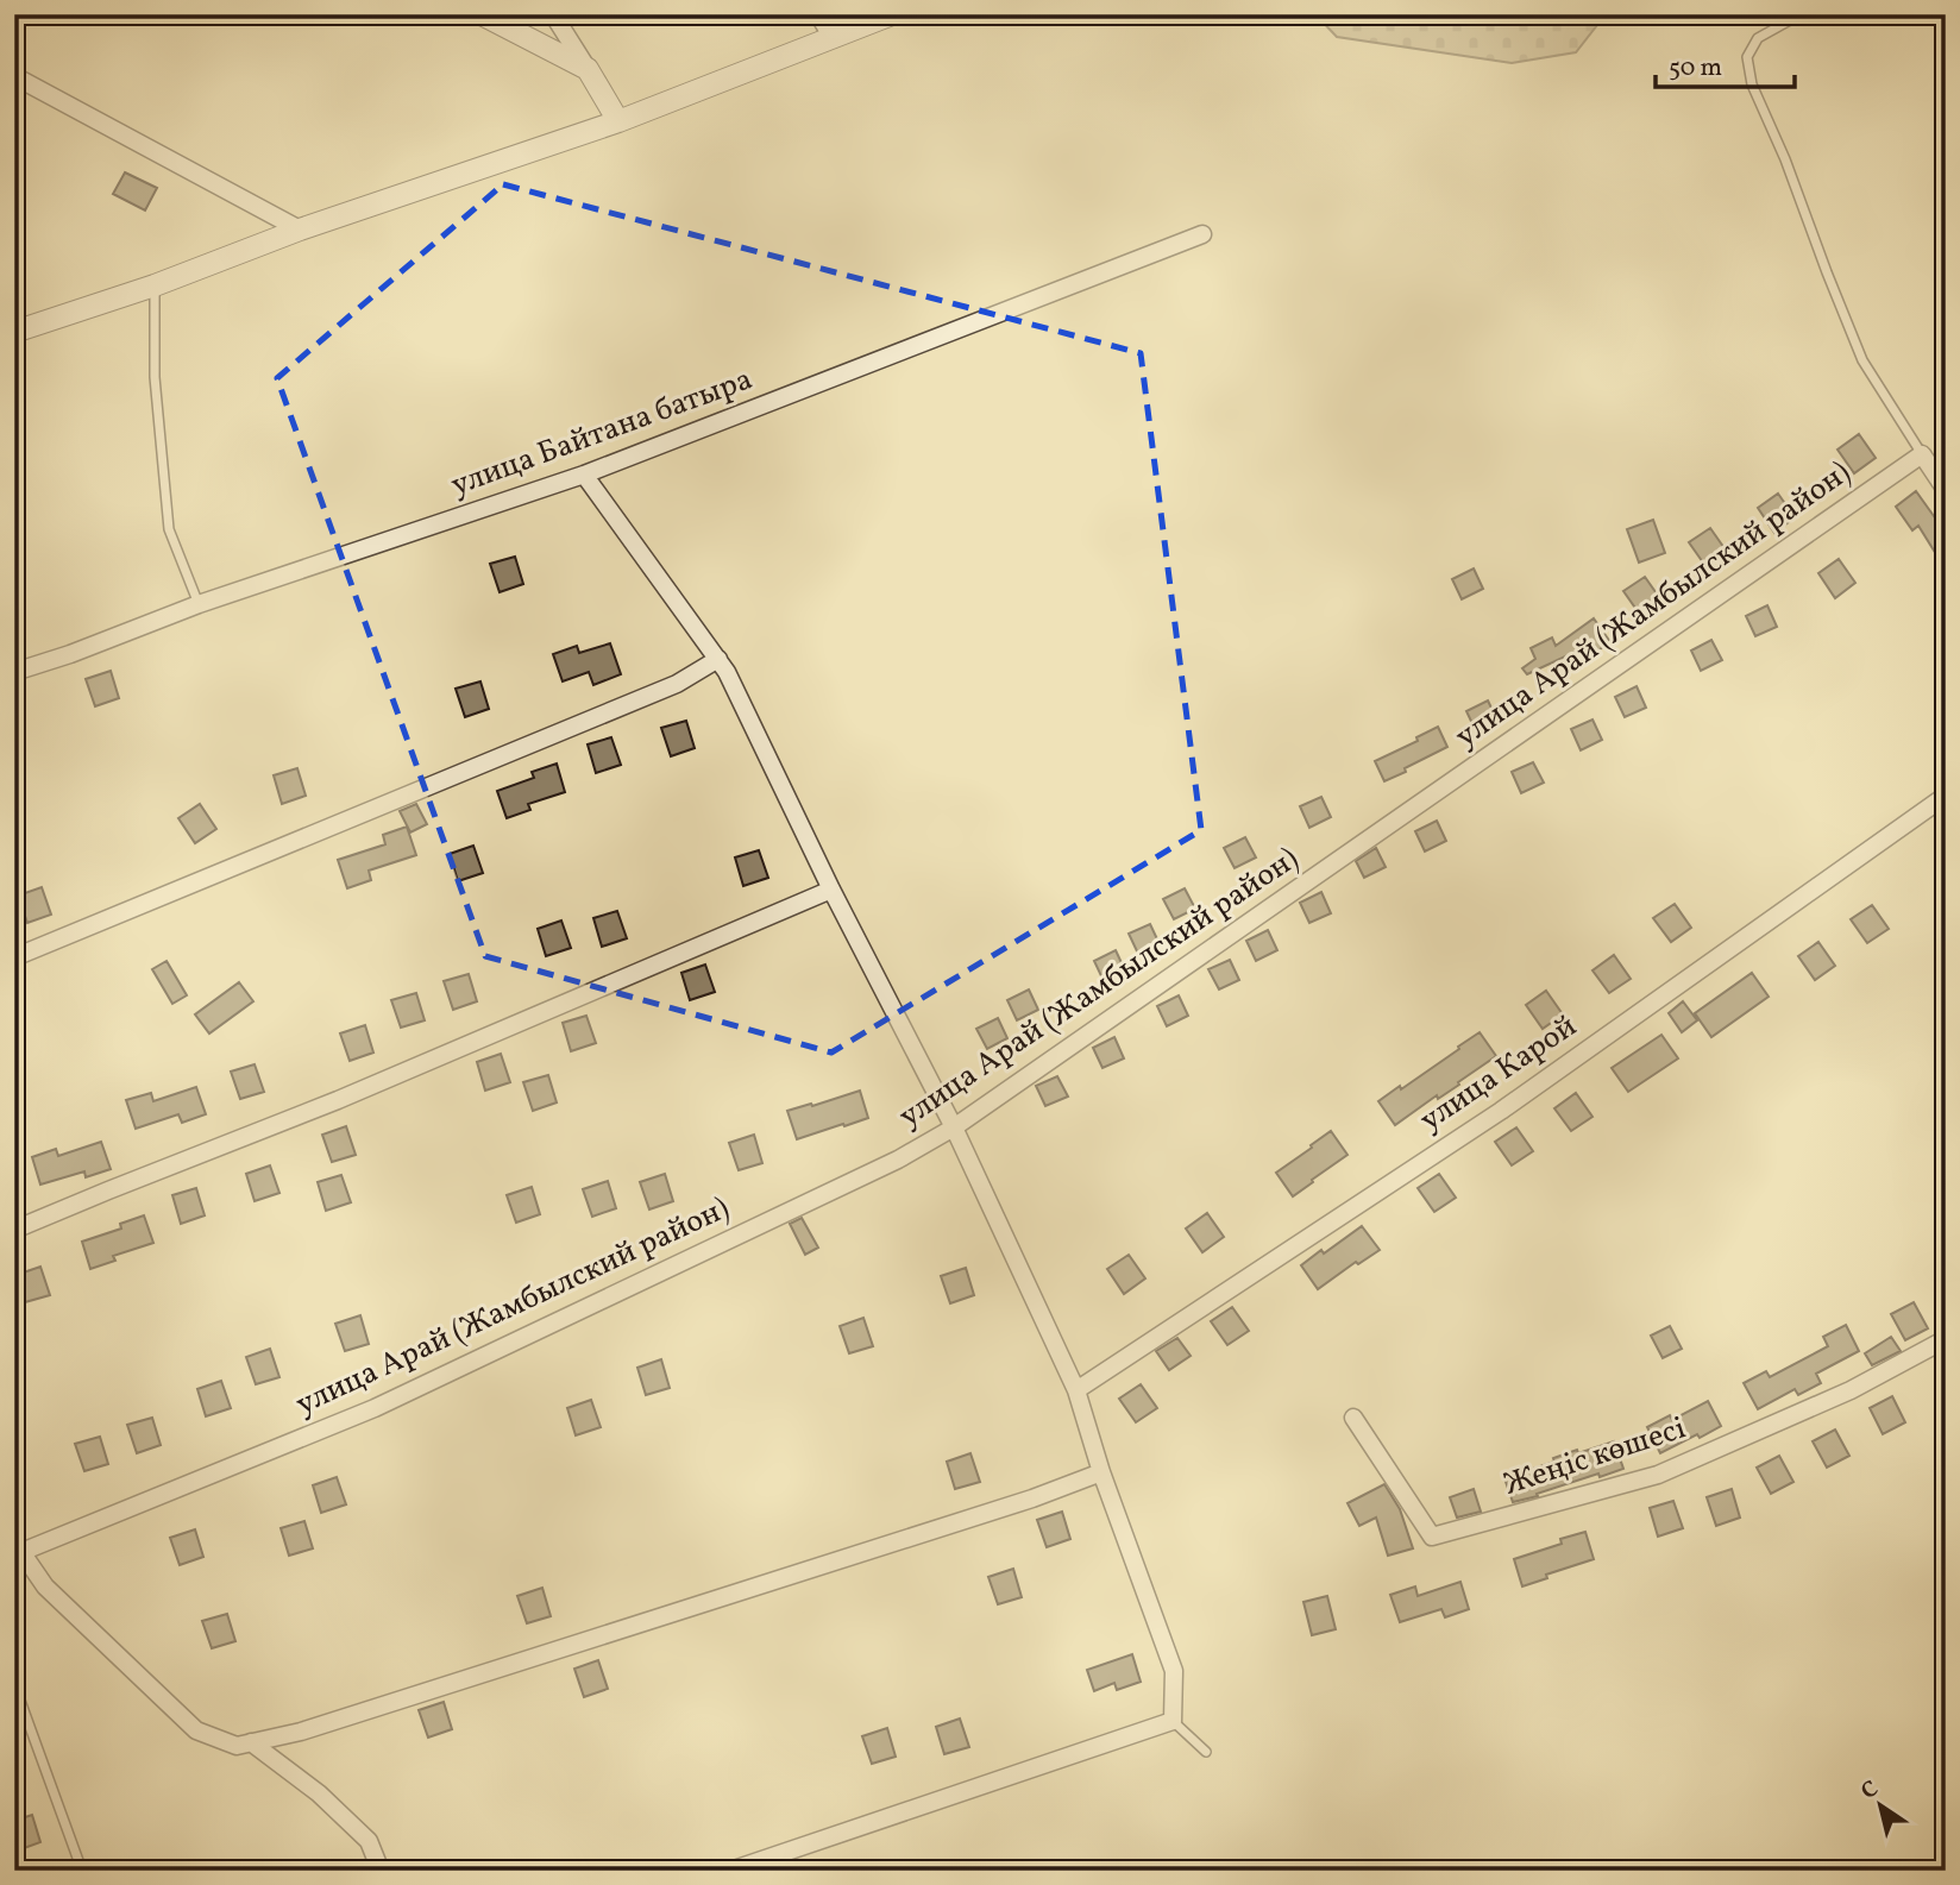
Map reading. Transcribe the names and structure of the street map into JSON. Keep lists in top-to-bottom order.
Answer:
{
  "streets": {
    "street": [
      "улица Байтана батыра",
      "улица Арай (Жамбылский район)",
      "улица Карой",
      "Жеңіс көшесі"
    ]
  },
  "scale_bar": "50 m",
  "north": "top left"
}
